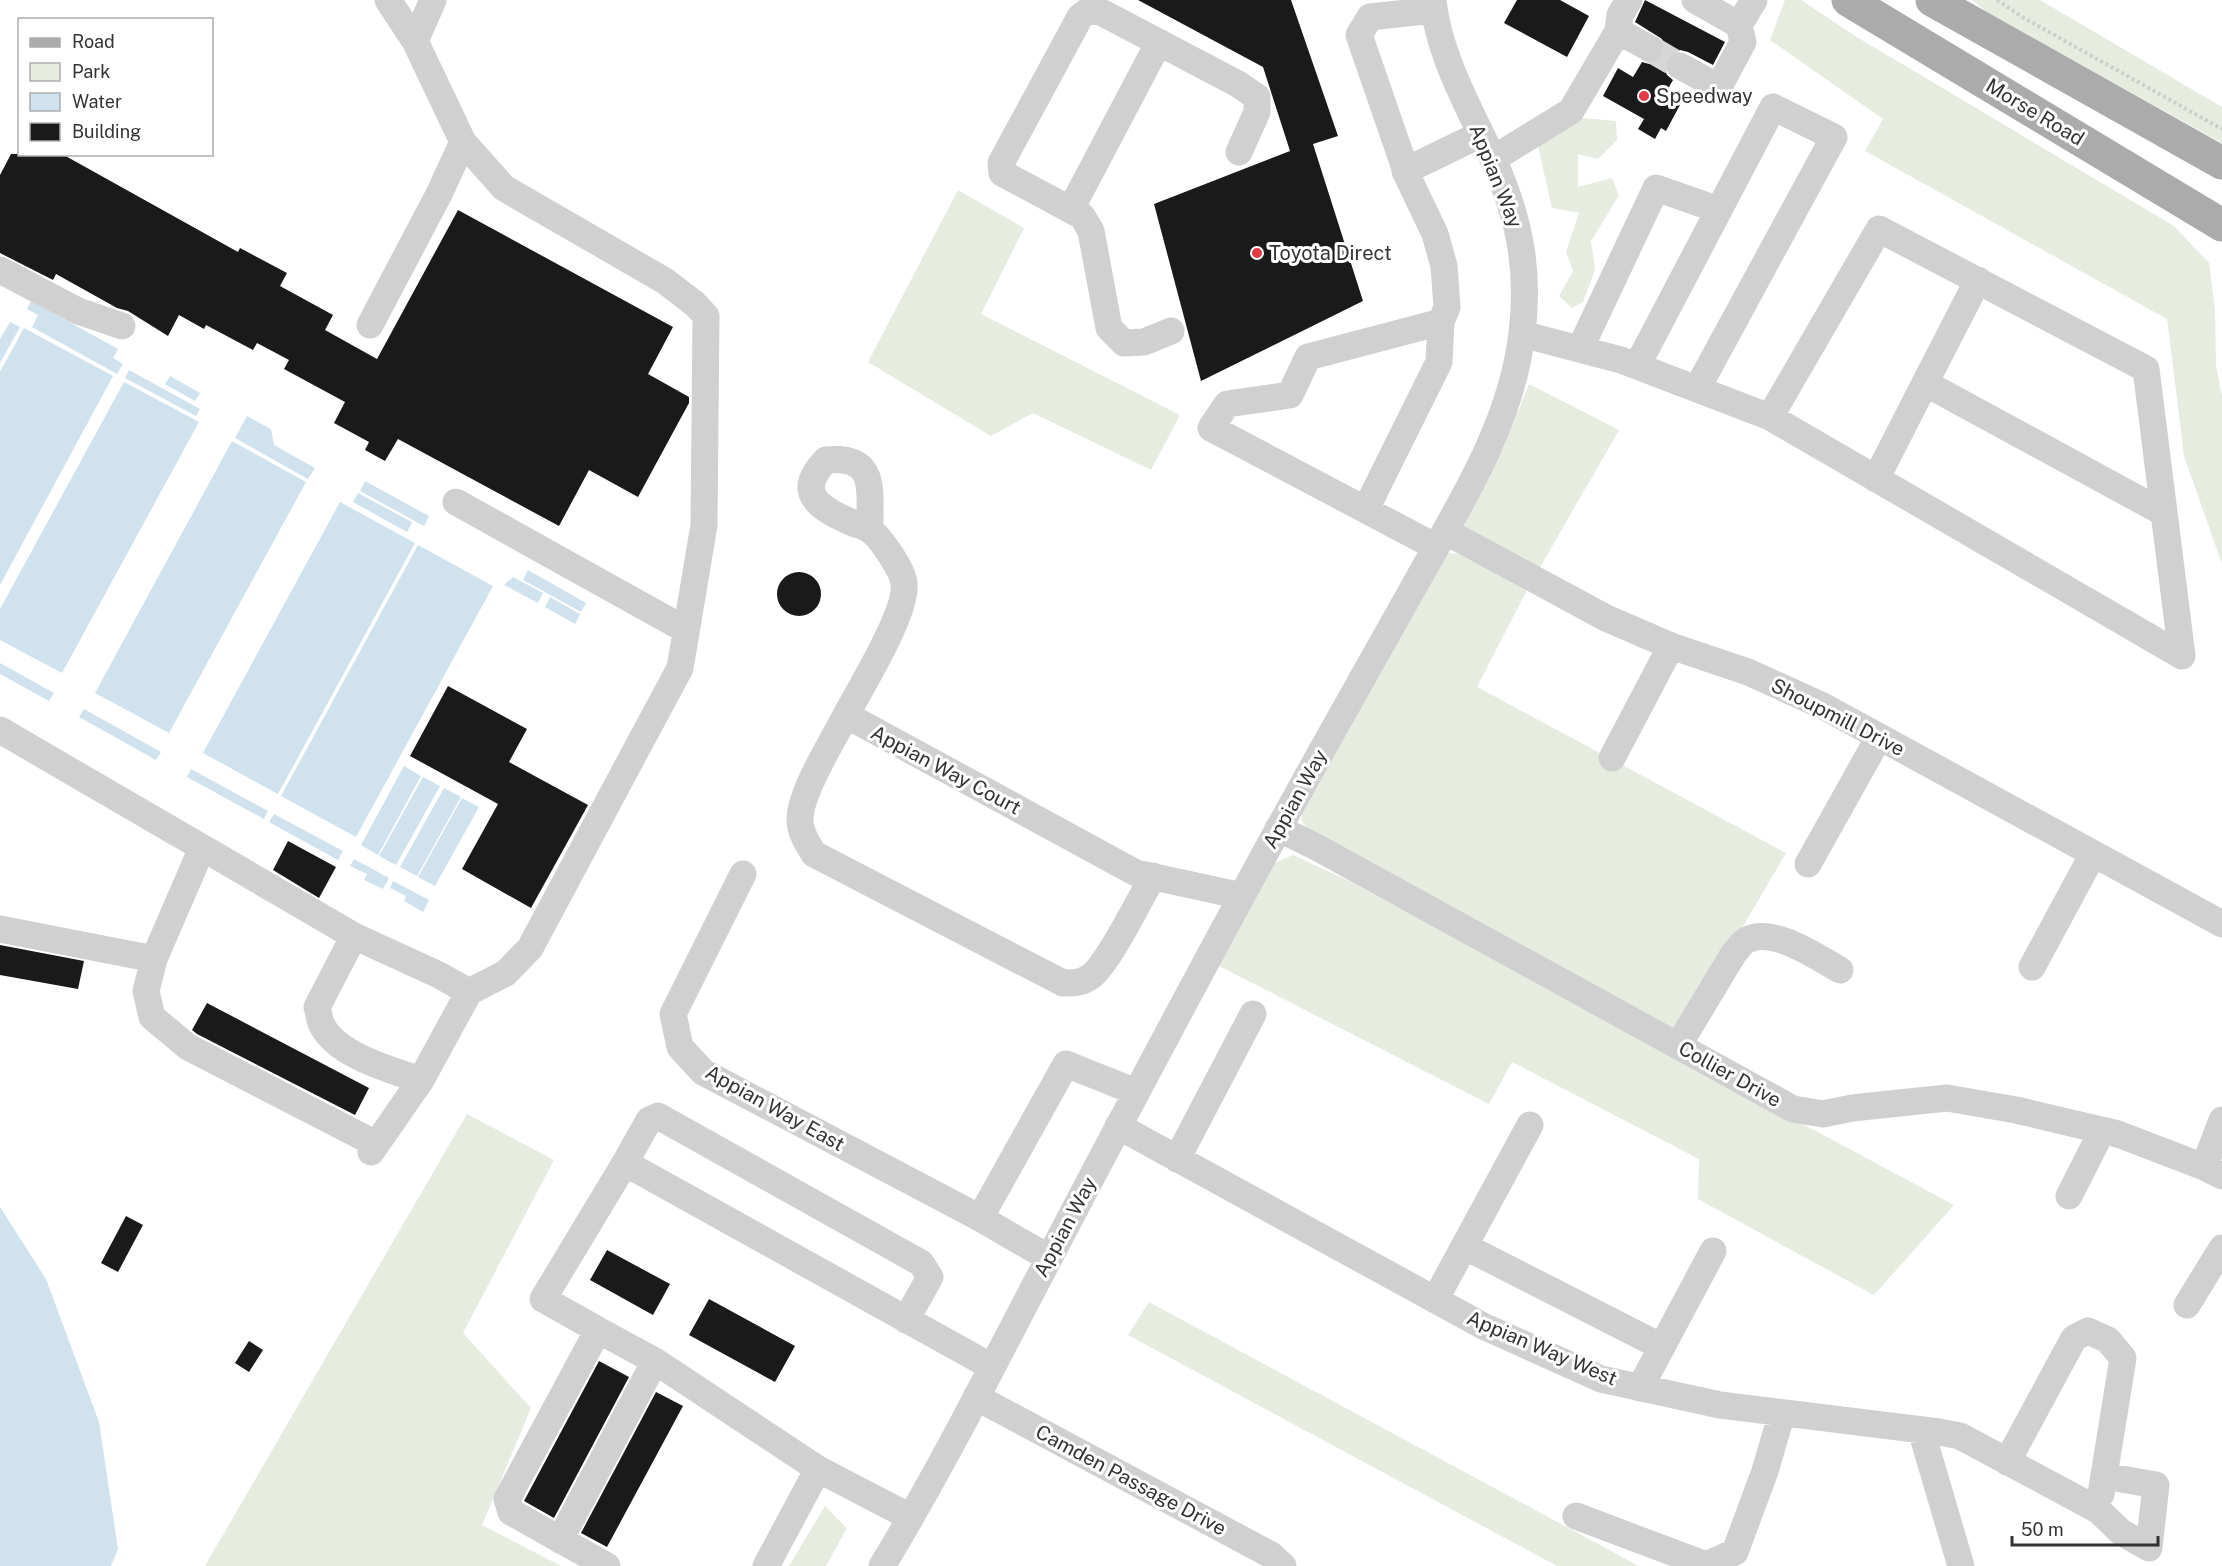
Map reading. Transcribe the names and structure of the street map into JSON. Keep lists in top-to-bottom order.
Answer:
{
  "streets": {
    "main road": ["Morse Road"],
    "street": [
      "Appian Way",
      "Shoupmill Drive",
      "Appian Way Court",
      "Collier Drive",
      "Appian Way East",
      "Appian Way West",
      "Camden Passage Drive"
    ]
  },
  "crossings": [
    ["Appian Way", "Shoupmill Drive"],
    ["Appian Way", "Appian Way Court"],
    ["Appian Way", "Collier Drive"],
    ["Appian Way", "Appian Way East"],
    ["Appian Way", "Appian Way West"],
    ["Appian Way", "Camden Passage Drive"]
  ],
  "places": ["Speedway", "Toyota Direct"],
  "legend": [
    "Road",
    "Park",
    "Water",
    "Building"
  ],
  "scale_bar": "50 m"
}
